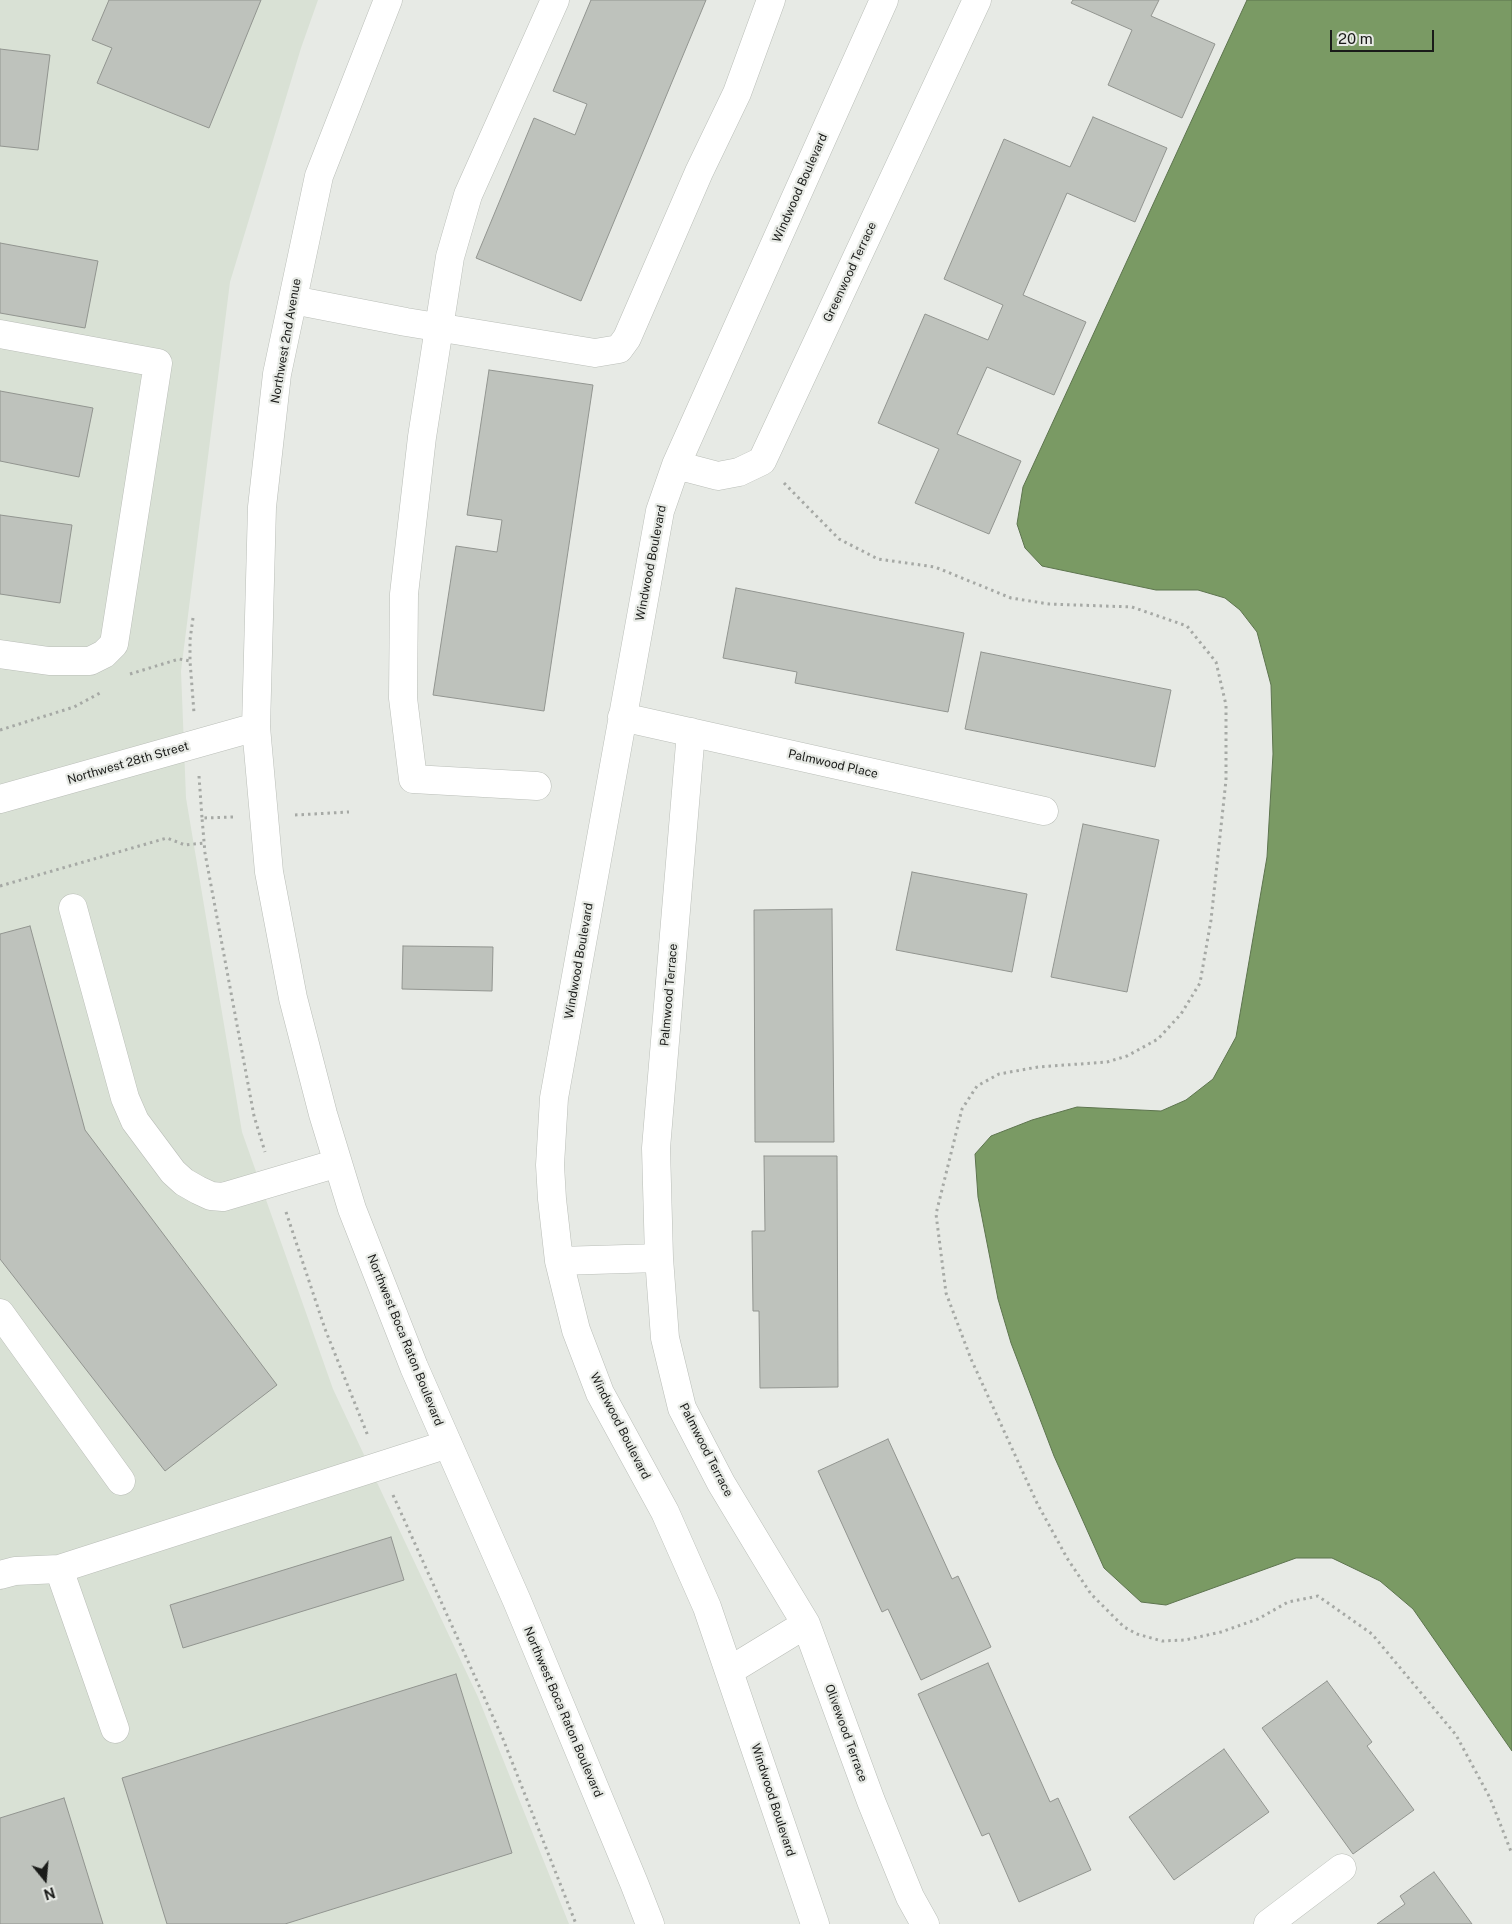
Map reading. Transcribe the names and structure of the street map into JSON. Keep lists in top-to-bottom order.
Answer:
{
  "streets": {
    "street": [
      "Windwood Boulevard",
      "Greenwood Terrace",
      "Northwest 2nd Avenue",
      "Northwest 28th Street",
      "Palmwood Place",
      "Palmwood Terrace",
      "Northwest Boca Raton Boulevard",
      "Olivewood Terrace"
    ]
  },
  "crossings": [
    ["Windwood Boulevard", "Palmwood Place"],
    ["Northwest 2nd Avenue", "Northwest 28th Street"],
    ["Northwest 2nd Avenue", "Northwest Boca Raton Boulevard"],
    ["Northwest 28th Street", "Northwest Boca Raton Boulevard"],
    ["Palmwood Place", "Palmwood Terrace"],
    ["Palmwood Terrace", "Olivewood Terrace"]
  ],
  "scale_bar": "20 m",
  "north": "bottom"
}
